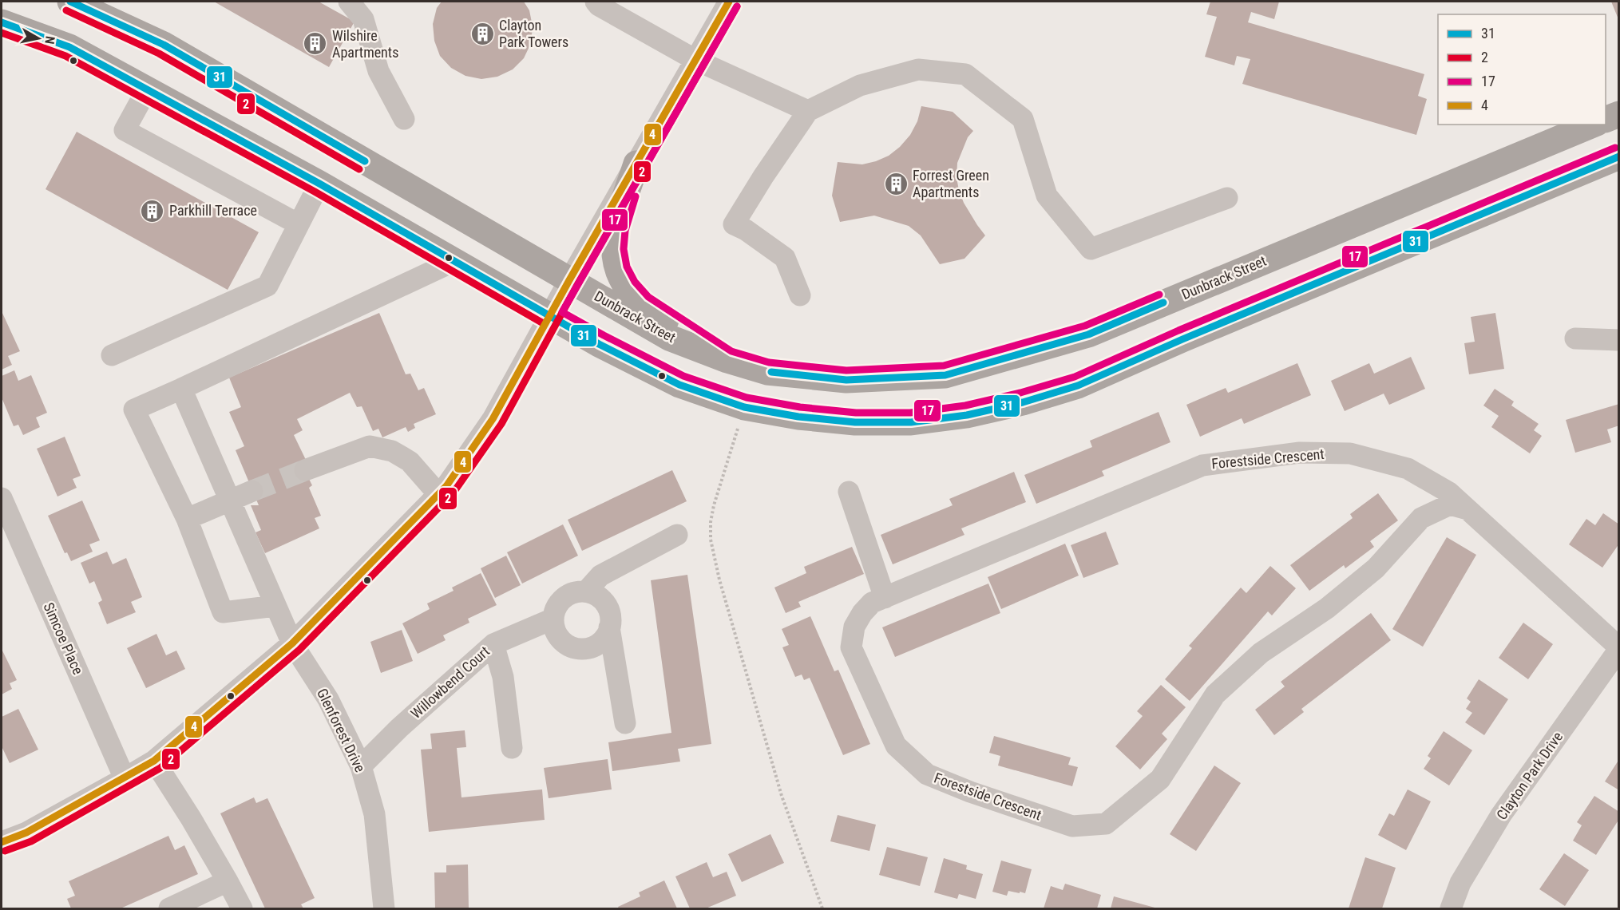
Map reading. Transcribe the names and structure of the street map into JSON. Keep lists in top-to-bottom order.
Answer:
{
  "streets": {
    "main road": ["Dunbrack Street"],
    "street": [
      "Forestside Crescent",
      "Simcoe Place",
      "Willowbend Court",
      "Glenforest Drive",
      "Clayton Park Drive"
    ]
  },
  "crossings": [
    ["Forestside Crescent", "Clayton Park Drive"],
    ["Willowbend Court", "Glenforest Drive"]
  ],
  "places": {
    "building": [
      "Clayton Park Towers",
      "Wilshire Apartments",
      "Forrest Green Apartments",
      "Parkhill Terrace"
    ]
  },
  "lines": [
    "transit line 31",
    "transit line 4",
    "transit line 2",
    "transit line 17"
  ],
  "legend": [
    "31",
    "2",
    "17",
    "4"
  ],
  "north": "right"
}
